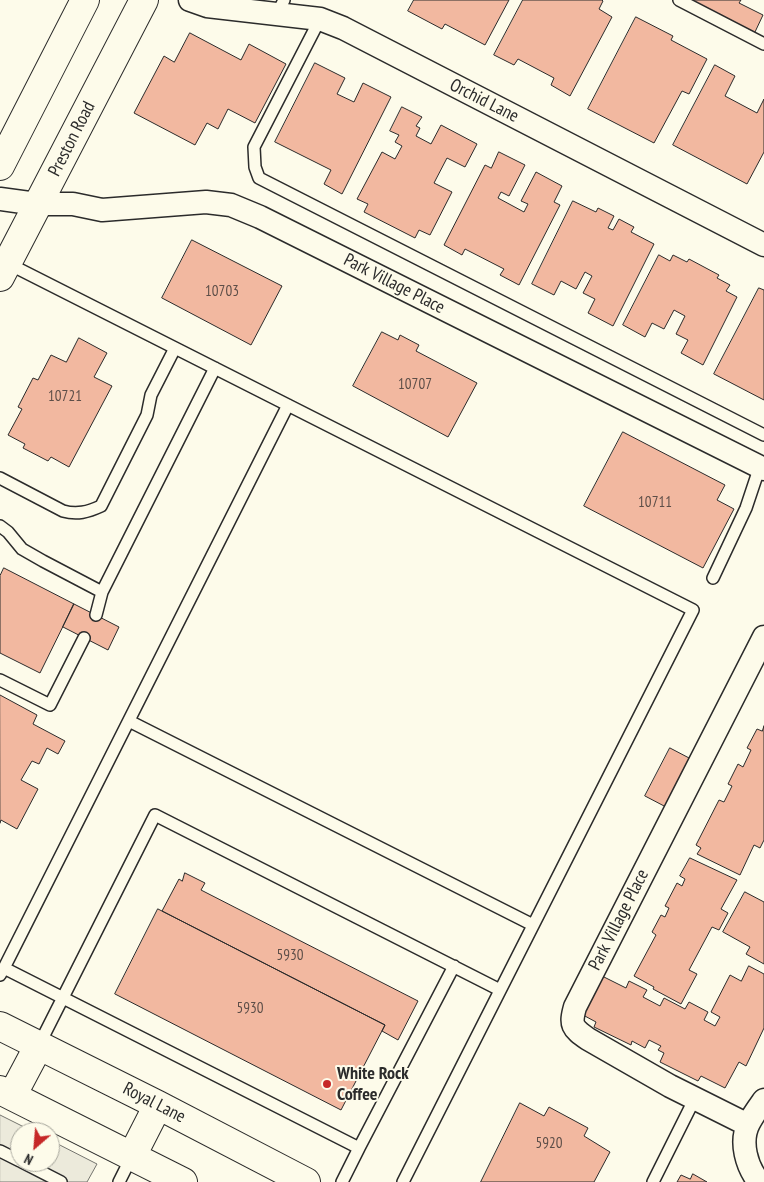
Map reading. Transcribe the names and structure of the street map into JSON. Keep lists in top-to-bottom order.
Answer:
{
  "streets": {
    "main road": ["Preston Road", "Royal Lane"],
    "street": ["Orchid Lane", "Park Village Place"]
  },
  "crossings": [
    ["Preston Road", "Park Village Place"]
  ],
  "places": ["White Rock Coffee"],
  "house_numbers": [
    "10703",
    "10707",
    "10721",
    "10711",
    "5930",
    "5930",
    "5920"
  ],
  "north": "bottom left"
}
